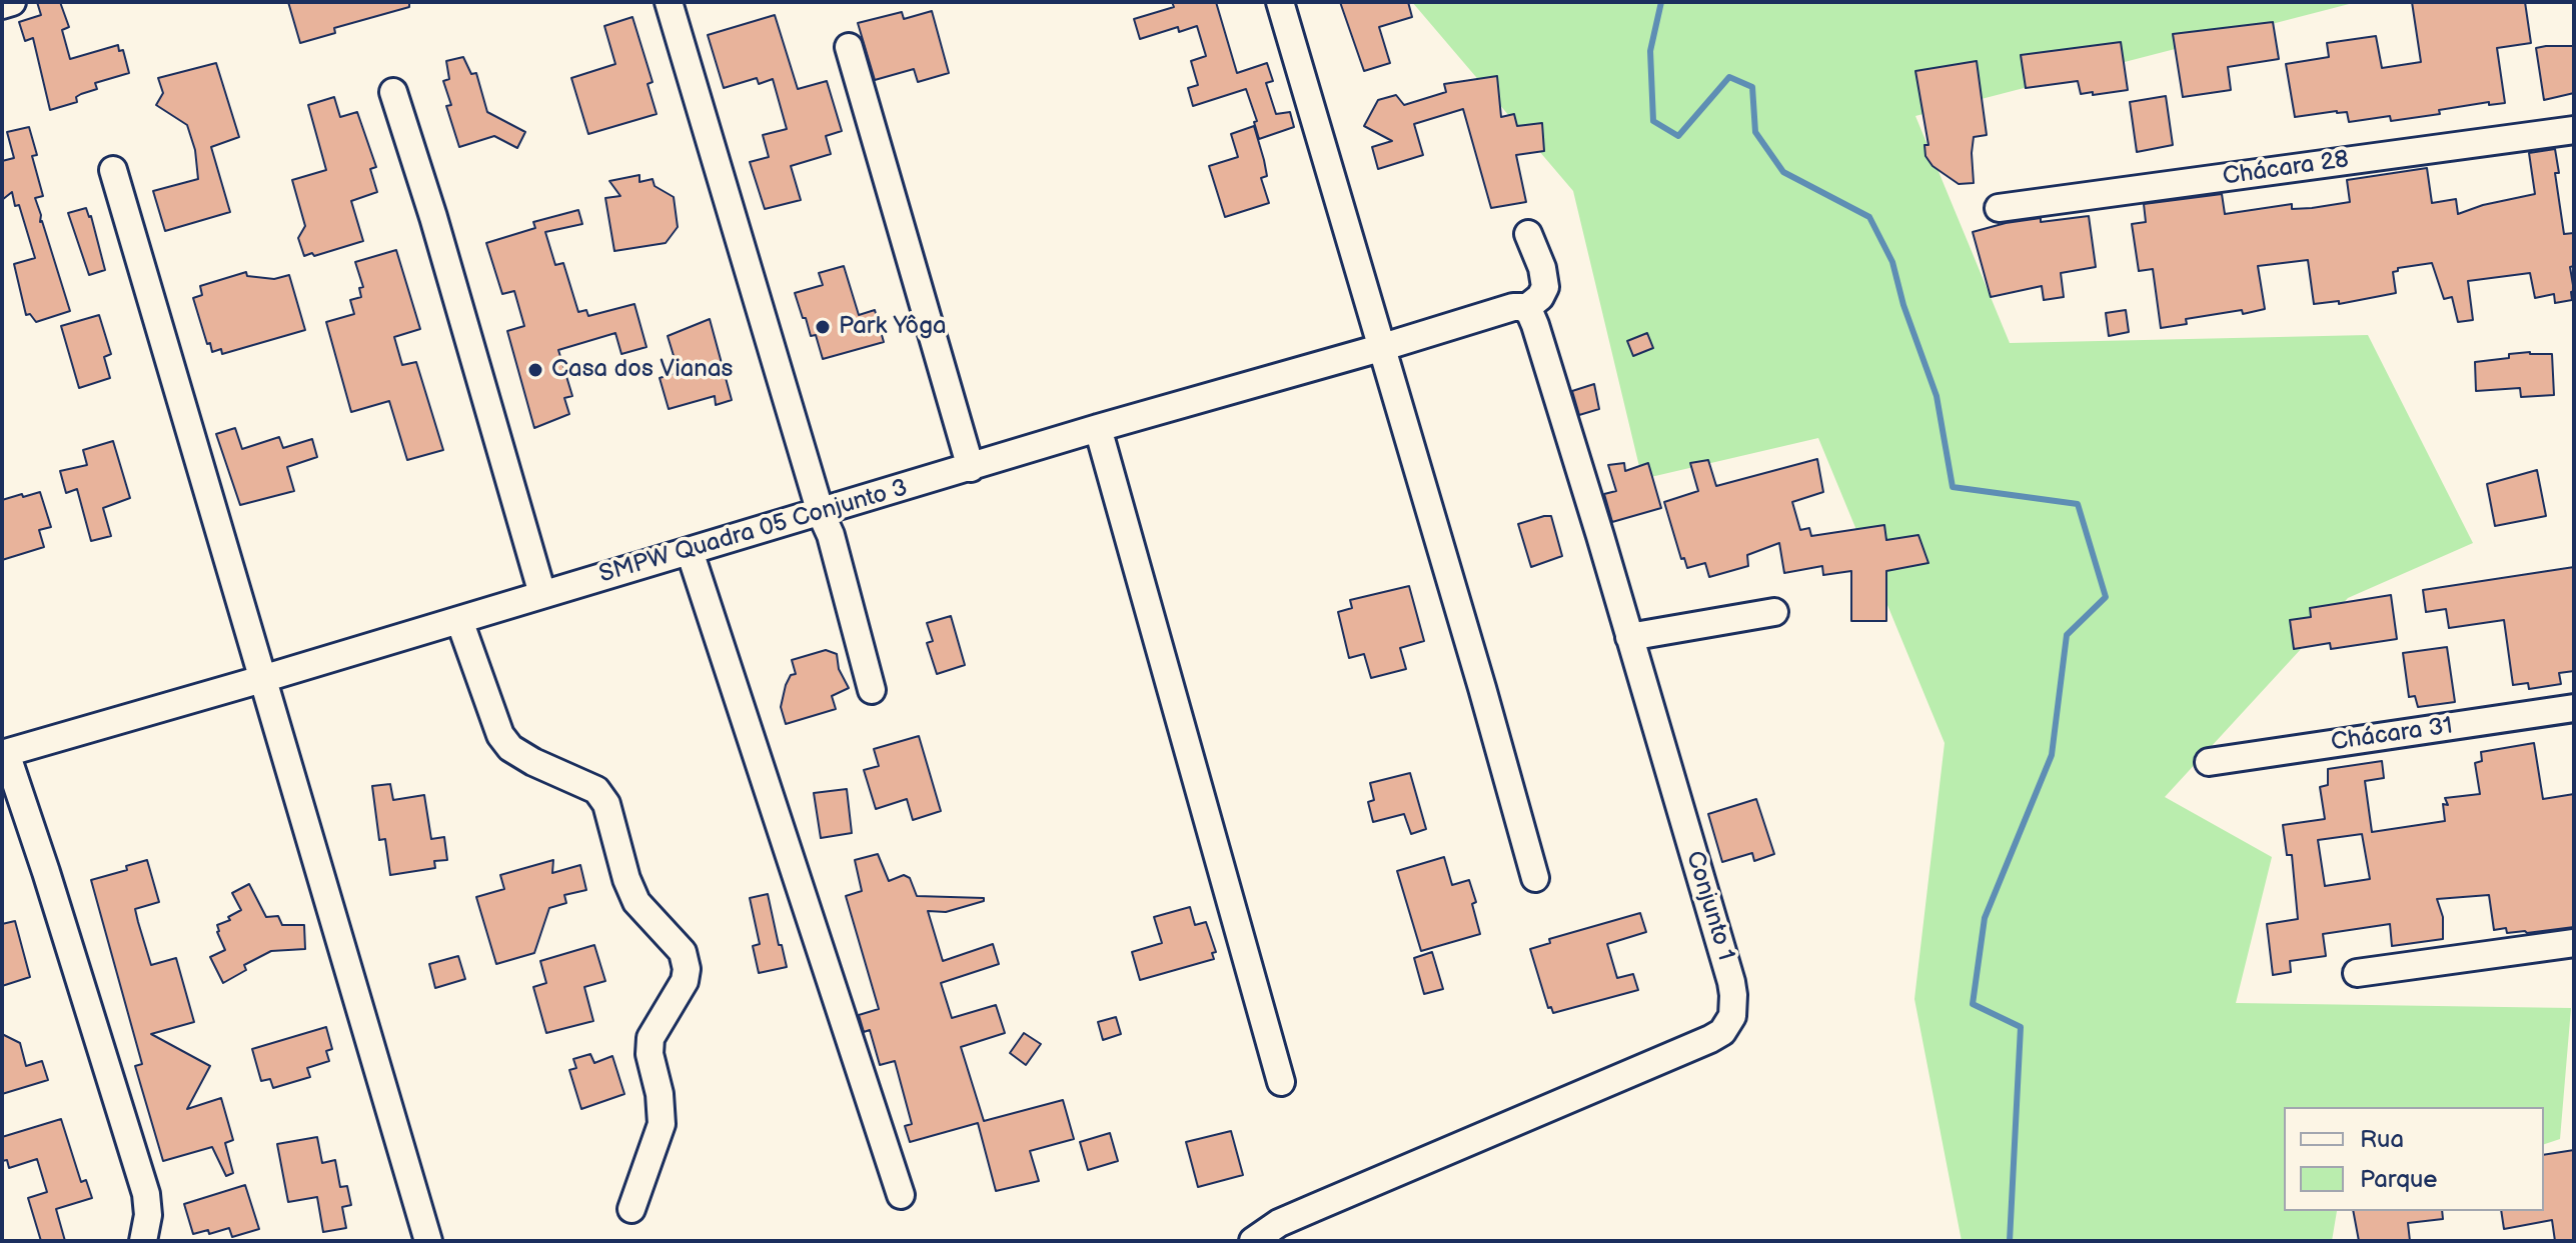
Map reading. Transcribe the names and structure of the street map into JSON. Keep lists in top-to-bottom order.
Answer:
{
  "streets": {
    "street": [
      "Chácara 28",
      "SMPW Quadra 05 Conjunto 3",
      "Chácara 31",
      "Conjunto 1"
    ]
  },
  "crossings": [
    ["SMPW Quadra 05 Conjunto 3", "Conjunto 1"]
  ],
  "places": ["Park Yôga", "Casa dos Vianas"],
  "legend": ["Rua", "Parque"]
}
